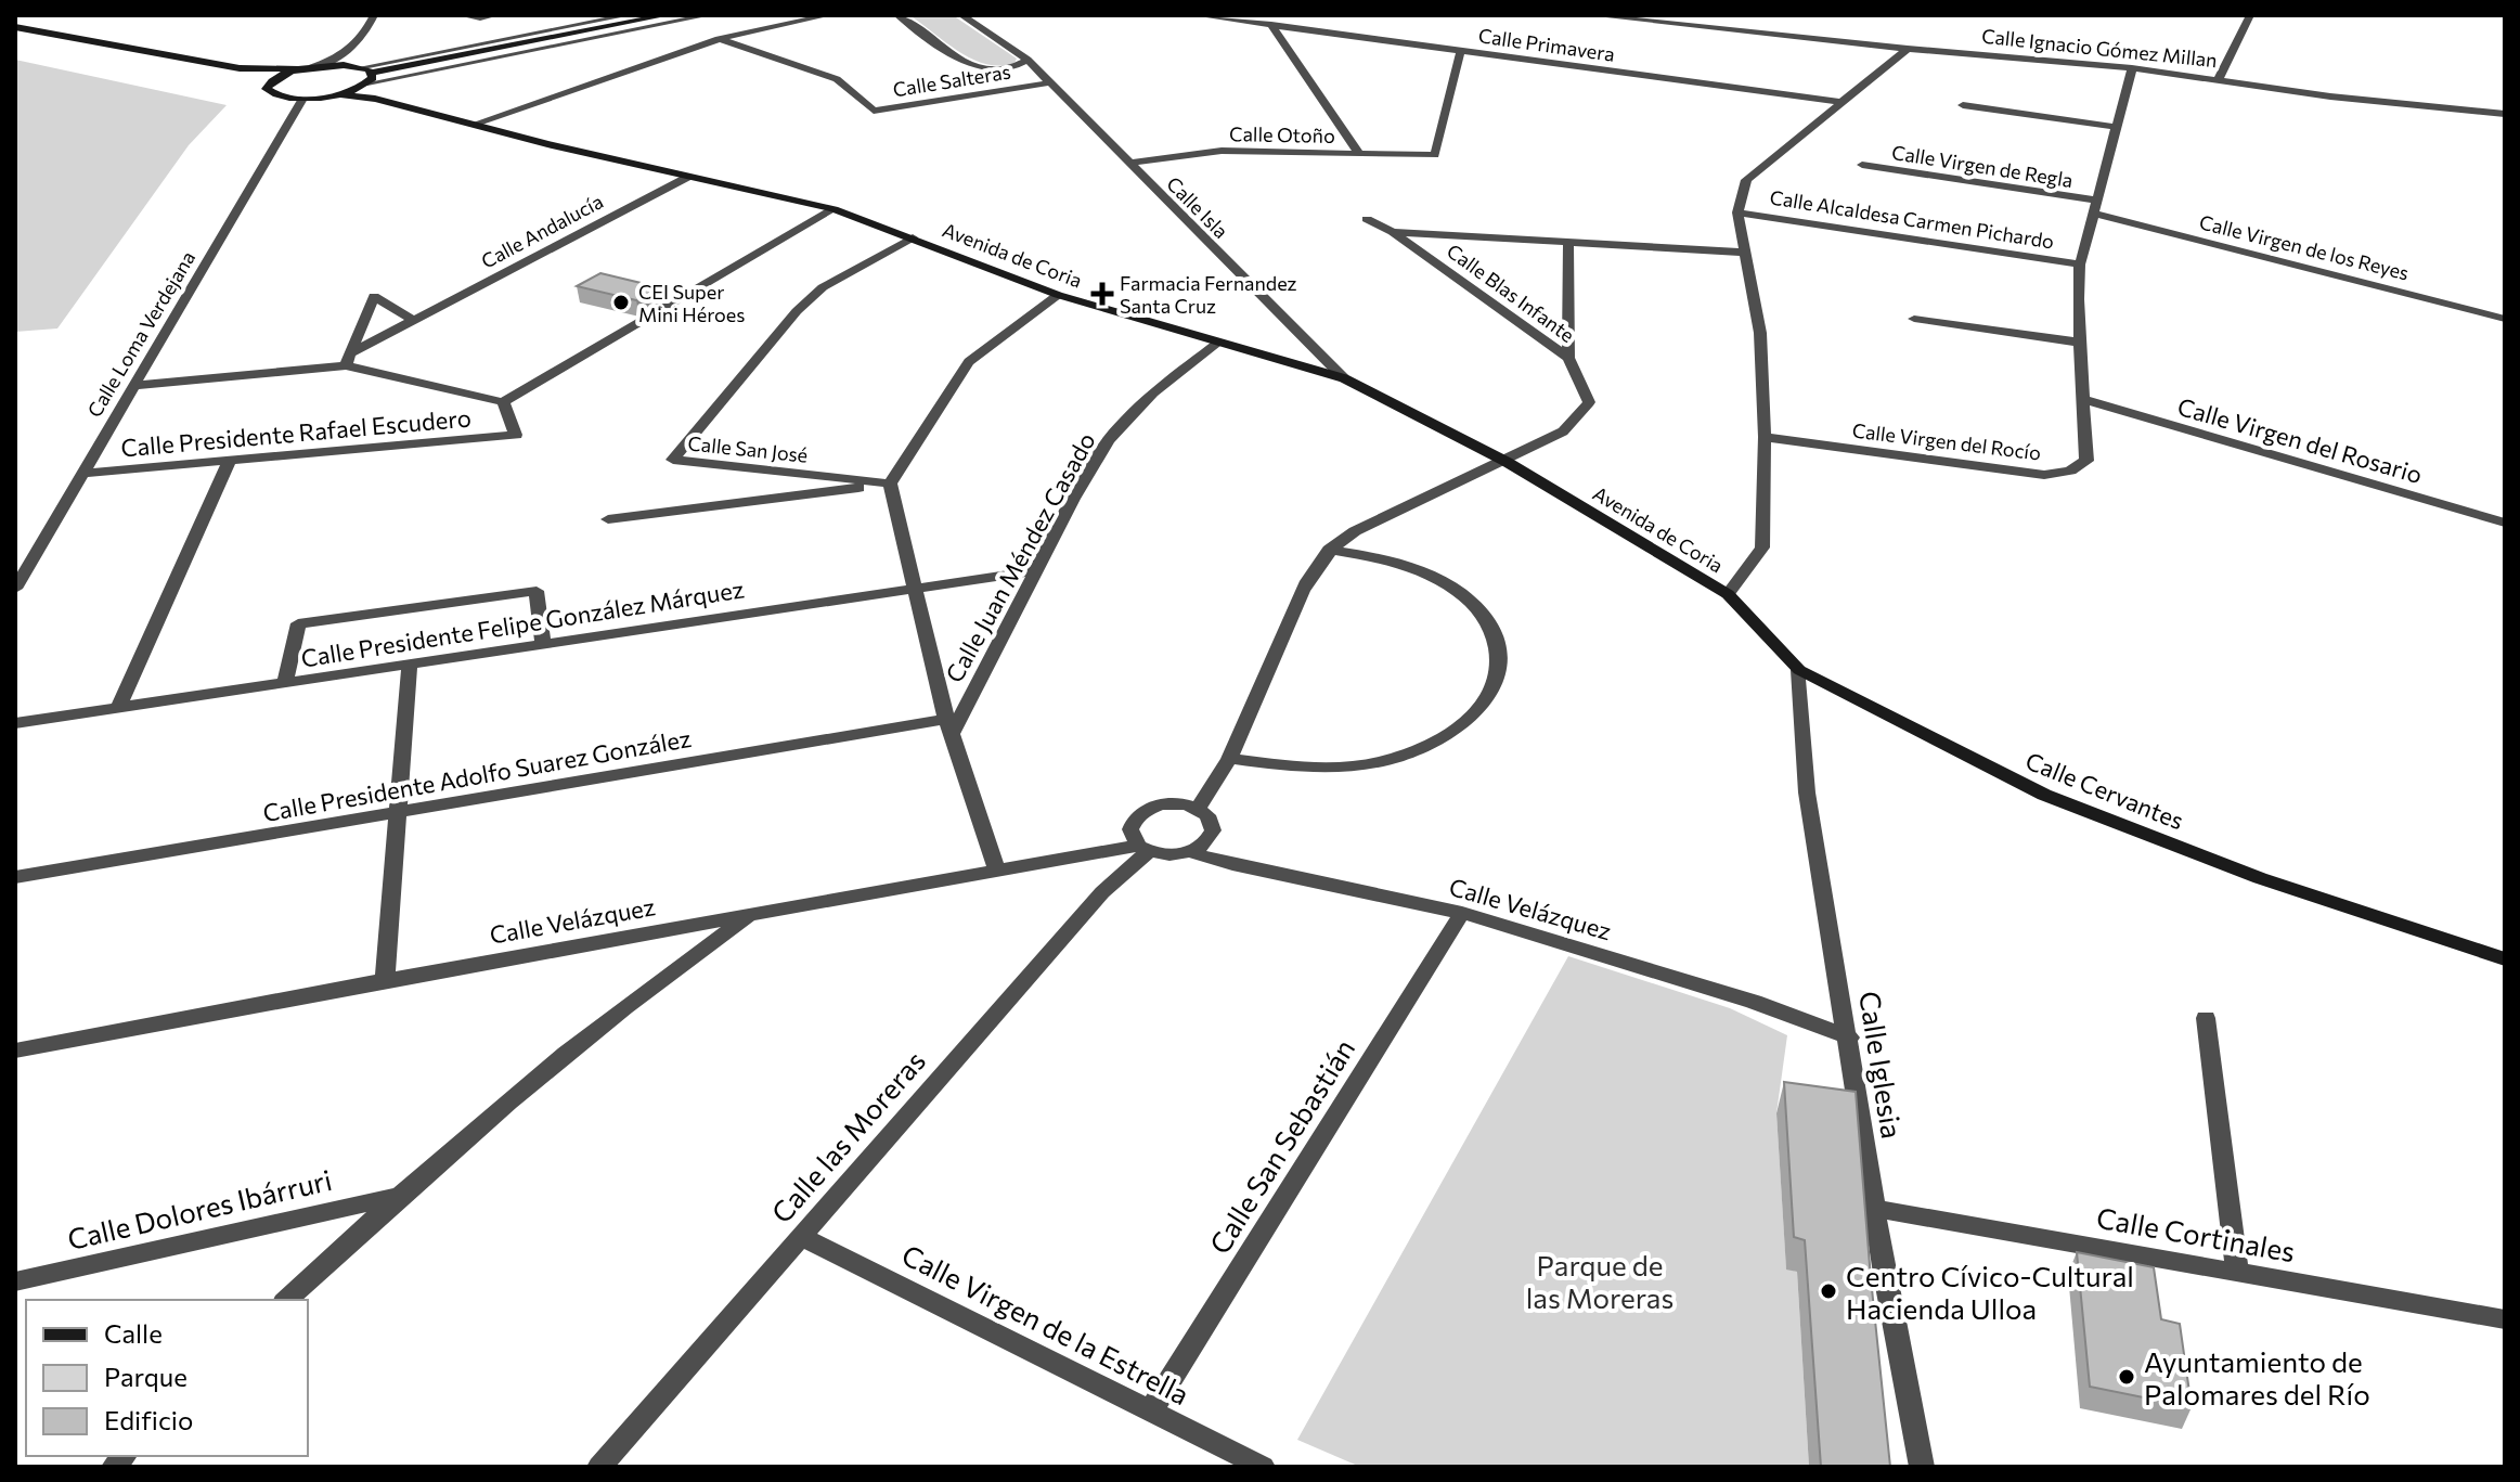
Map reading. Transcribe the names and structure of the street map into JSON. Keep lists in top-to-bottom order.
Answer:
{
  "streets": {
    "main road": ["Avenida de Coria", "Calle Cervantes"],
    "street": [
      "Calle Primavera",
      "Calle Ignacio Gómez Millan",
      "Calle Salteras",
      "Calle Otoño",
      "Calle Virgen de Regla",
      "Calle Isla",
      "Calle Alcaldesa Carmen Pichardo",
      "Calle Andalucía",
      "Calle Virgen de los Reyes",
      "Calle Blas Infante",
      "Calle Loma Verdejana",
      "Calle Presidente Rafael Escudero",
      "Calle Virgen del Rosario",
      "Calle Virgen del Rocío",
      "Calle San José",
      "Calle Juan Méndez Casado",
      "Calle Presidente Felipe González Márquez",
      "Calle Presidente Adolfo Suarez González",
      "Calle Velázquez",
      "Calle Iglesia",
      "Calle las Moreras",
      "Calle San Sebastián",
      "Calle Dolores Ibárruri",
      "Calle Cortinales",
      "Calle Virgen de la Estrella"
    ]
  },
  "crossings": [
    ["Calle Primavera", "Calle Otoño"],
    ["Calle Ignacio Gómez Millan", "Calle Virgen del Rocío"],
    ["Calle Salteras", "Calle Isla"],
    ["Calle Otoño", "Calle Isla"],
    ["Calle Virgen de Regla", "Calle Virgen de los Reyes"],
    ["Calle Virgen de Regla", "Calle Virgen del Rocío"],
    ["Calle Isla", "Avenida de Coria"],
    ["Calle Alcaldesa Carmen Pichardo", "Calle Virgen del Rocío"],
    ["Calle Andalucía", "Avenida de Coria"],
    ["Calle Virgen de los Reyes", "Calle Virgen del Rocío"],
    ["Avenida de Coria", "Calle Blas Infante"],
    ["Avenida de Coria", "Calle San José"],
    ["Avenida de Coria", "Calle Juan Méndez Casado"],
    ["Avenida de Coria", "Calle Cervantes"],
    ["Calle Loma Verdejana", "Calle Presidente Rafael Escudero"],
    ["Calle Virgen del Rosario", "Calle Virgen del Rocío"],
    ["Calle Juan Méndez Casado", "Calle Presidente Felipe González Márquez"],
    ["Calle Juan Méndez Casado", "Calle Presidente Adolfo Suarez González"],
    ["Calle Cervantes", "Calle Iglesia"],
    ["Calle Velázquez", "Calle Iglesia"],
    ["Calle Velázquez", "Calle las Moreras"],
    ["Calle Velázquez", "Calle San Sebastián"],
    ["Calle Iglesia", "Calle Cortinales"],
    ["Calle las Moreras", "Calle Virgen de la Estrella"],
    ["Calle San Sebastián", "Calle Virgen de la Estrella"]
  ],
  "parks": ["Parque de las Moreras"],
  "places": {
    "health": ["Farmacia Fernandez Santa Cruz"],
    "other": ["CEI Super Mini Héroes", "Centro Cívico-Cultural Hacienda Ulloa", "Ayuntamiento de Palomares del Río"]
  },
  "legend": ["Calle", "Parque", "Edificio"]
}
